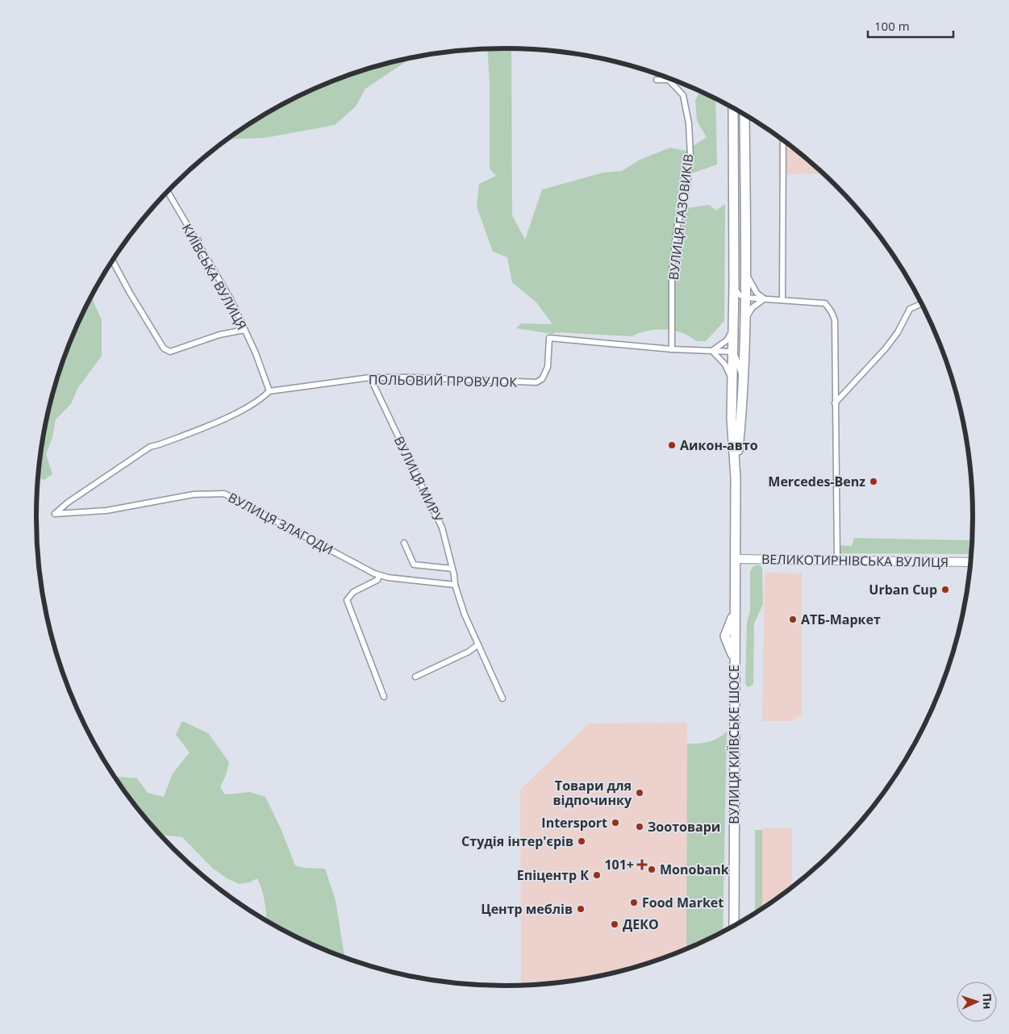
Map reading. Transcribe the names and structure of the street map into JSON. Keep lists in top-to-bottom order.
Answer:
{
  "streets": {
    "highway": ["ВУЛИЦЯ КИЇВСЬКЕ ШОСЕ"],
    "main road": ["ВЕЛИКОТИРНІВСЬКА ВУЛИЦЯ"],
    "street": [
      "ВУЛИЦЯ ГАЗОВИКІВ",
      "КИЇВСЬКА ВУЛИЦЯ",
      "ПОЛЬОВИЙ ПРОВУЛОК",
      "ВУЛИЦЯ МИРУ",
      "ВУЛИЦЯ ЗЛАГОДИ"
    ]
  },
  "crossings": [
    ["ВУЛИЦЯ ГАЗОВИКІВ", "ПОЛЬОВИЙ ПРОВУЛОК"],
    ["КИЇВСЬКА ВУЛИЦЯ", "ПОЛЬОВИЙ ПРОВУЛОК"],
    ["КИЇВСЬКА ВУЛИЦЯ", "ВУЛИЦЯ ЗЛАГОДИ"],
    ["ПОЛЬОВИЙ ПРОВУЛОК", "ВУЛИЦЯ МИРУ"],
    ["ПОЛЬОВИЙ ПРОВУЛОК", "ВУЛИЦЯ ЗЛАГОДИ"],
    ["ВУЛИЦЯ МИРУ", "ВУЛИЦЯ ЗЛАГОДИ"],
    ["ВЕЛИКОТИРНІВСЬКА ВУЛИЦЯ", "ВУЛИЦЯ КИЇВСЬКЕ ШОСЕ"]
  ],
  "places": {
    "other": [
      "Аикон-авто",
      "Mercedes-Benz",
      "Urban Cup",
      "АТБ-Маркет",
      "Товари для відпочинку",
      "Intersport",
      "Зоотовари",
      "Студія інтер'єрів",
      "Monobank",
      "Епіцентр К",
      "Food Market",
      "Центр меблів",
      "ДЕКО"
    ],
    "health": ["101+"]
  },
  "scale_bar": "100 m",
  "north": "right"
}
